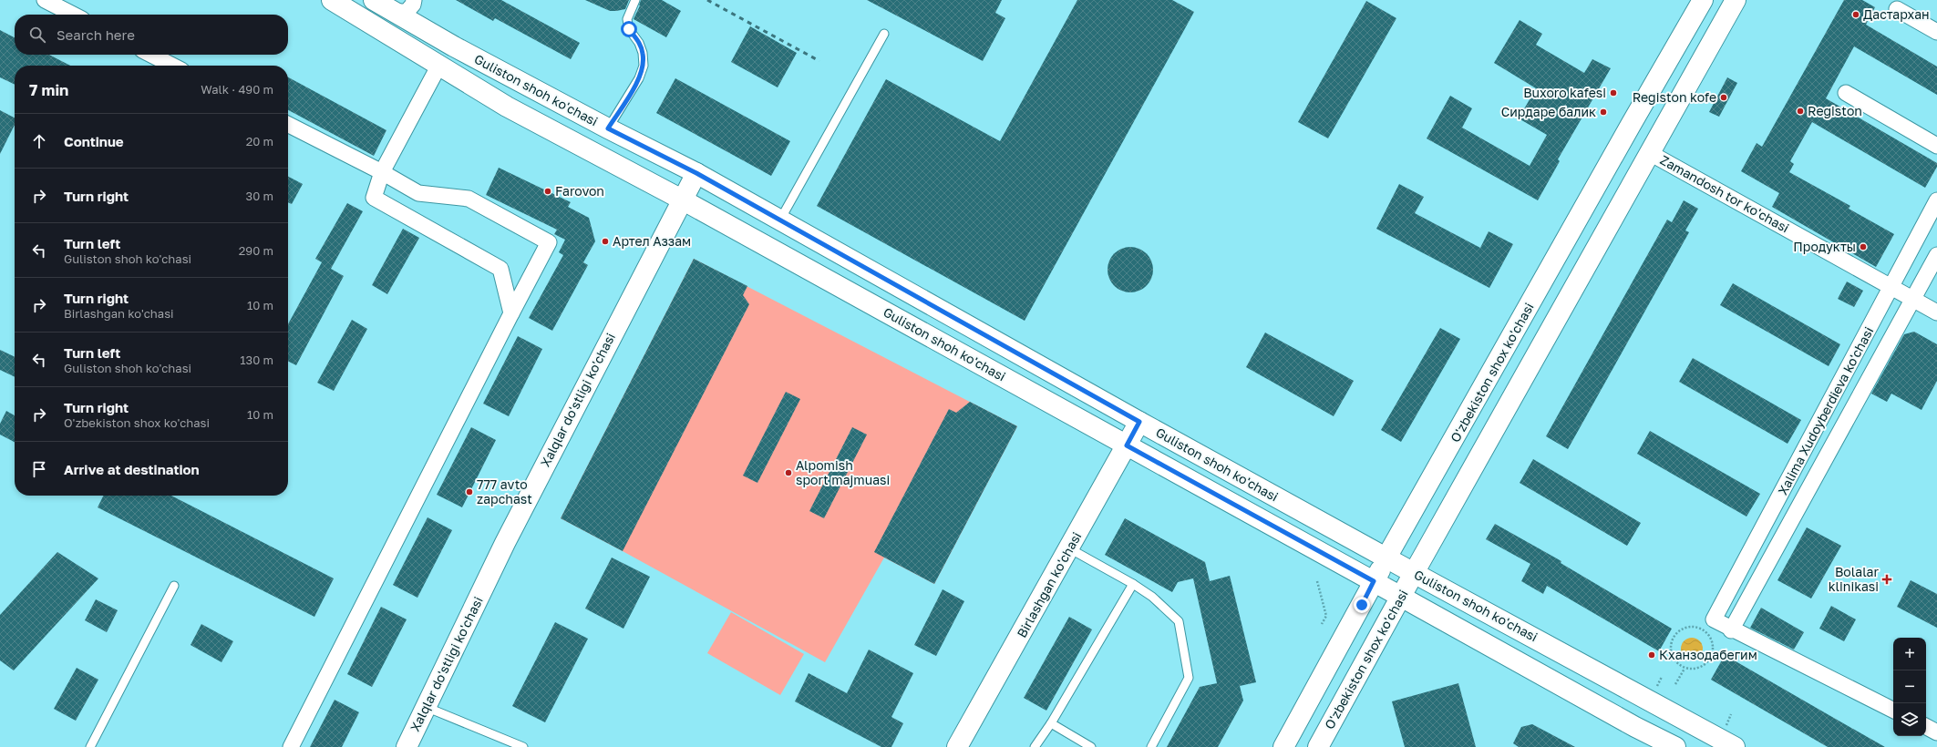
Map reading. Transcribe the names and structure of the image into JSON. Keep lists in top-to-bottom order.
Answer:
{
  "streets": {
    "main road": [
      "Guliston shoh ko'chasi",
      "O'zbekiston shox ko'chasi",
      "Xalqlar do'stligi ko'chasi",
      "Birlashgan ko'chasi"
    ],
    "street": ["Zamandosh tor ko'chasi", "Xalima Xudoyberdieva ko'chasi"]
  },
  "crossings": [
    ["Guliston shoh ko'chasi", "O'zbekiston shox ko'chasi"],
    ["Guliston shoh ko'chasi", "Xalqlar do'stligi ko'chasi"],
    ["Guliston shoh ko'chasi", "Birlashgan ko'chasi"],
    ["Zamandosh tor ko'chasi", "O'zbekiston shox ko'chasi"],
    ["Zamandosh tor ko'chasi", "Xalima Xudoyberdieva ko'chasi"]
  ],
  "places": {
    "other": [
      "Дастархан",
      "Buxoro kafesi",
      "Registon kofe",
      "Registon",
      "Сирдаре балик",
      "Farovon",
      "Артел Аззам",
      "Продукты",
      "Alpomish sport majmuasi",
      "777 avto zapchast",
      "Кханзодабегим"
    ],
    "health": ["Bolalar klinikasi"]
  },
  "page": {
    "search": "Search here",
    "heading": ["7 min", "Walk · 490 m"],
    "list": [
      ["Continue", "20 m"],
      ["Turn right", "30 m"],
      ["Turn left", "Guliston shoh ko'chasi", "290 m"],
      ["Turn right", "Birlashgan ko'chasi", "10 m"],
      ["Turn left", "Guliston shoh ko'chasi", "130 m"],
      ["Turn right", "O'zbekiston shox ko'chasi", "10 m"],
      "Arrive at destination"
    ],
    "map_buttons": ["+", "−"]
  }
}
